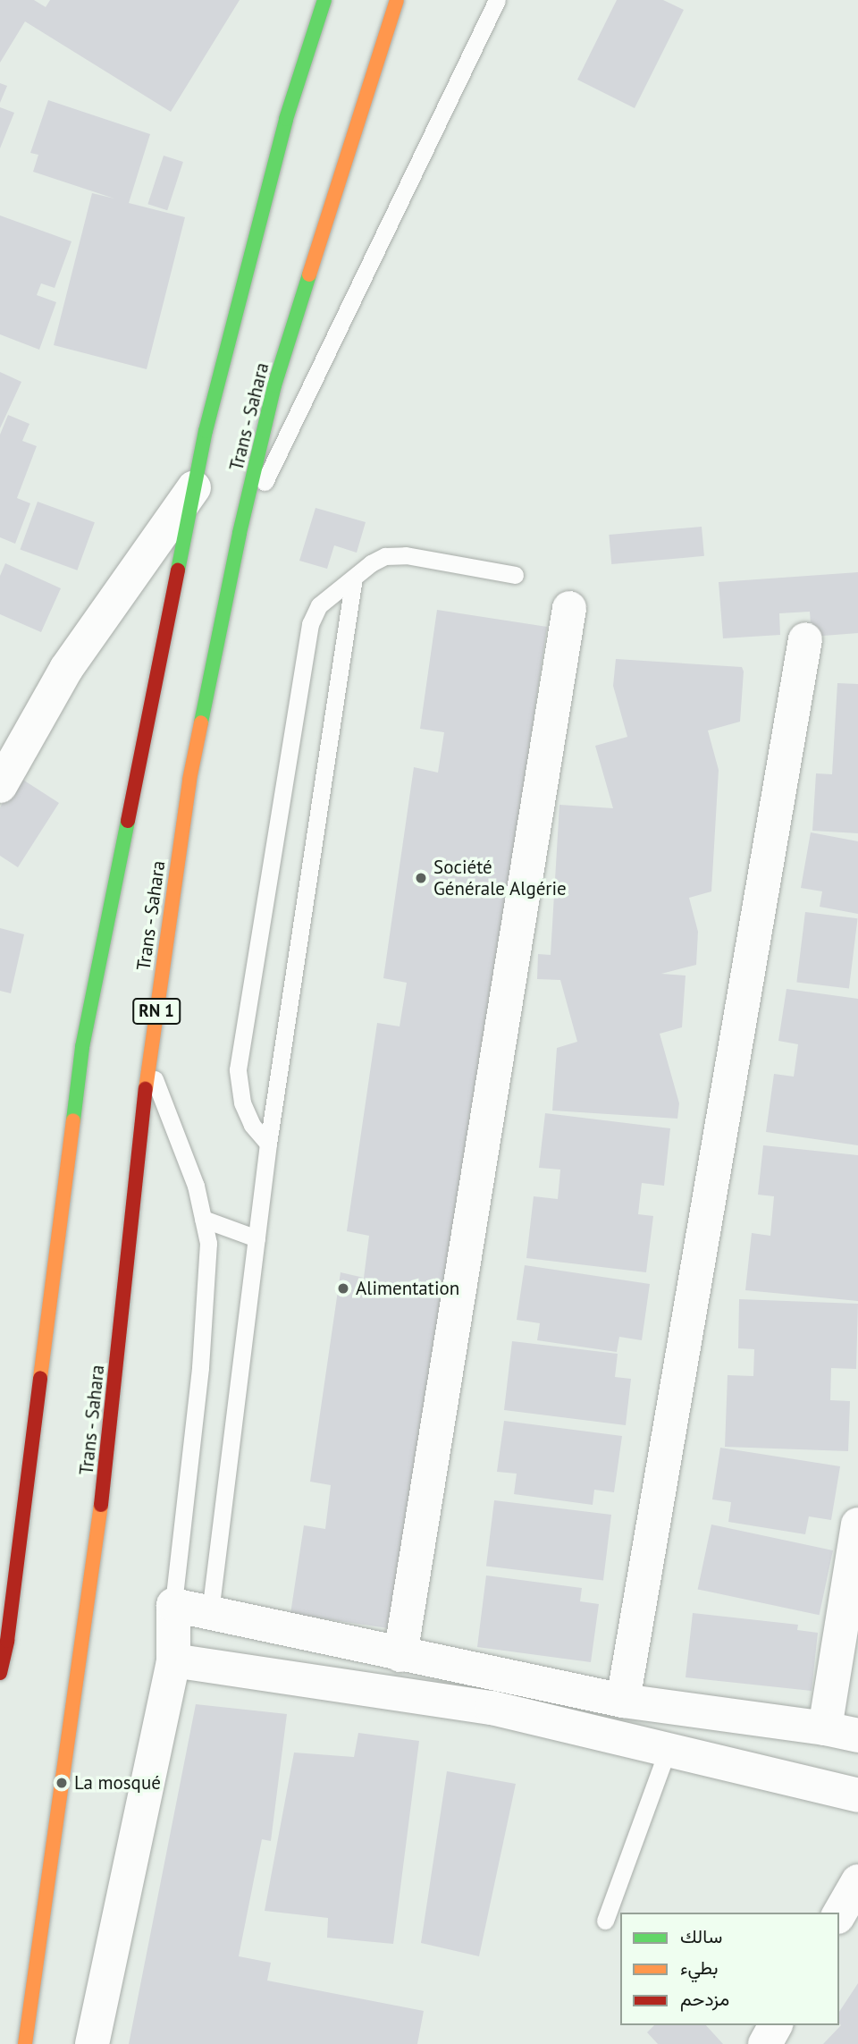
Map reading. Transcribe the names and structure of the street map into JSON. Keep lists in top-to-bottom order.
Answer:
{
  "streets": {
    "highway": ["Trans - Sahara", "RN 1"]
  },
  "places": ["Société Générale Algérie", "Alimentation", "La mosqué"],
  "legend": ["سالك", "بطيء", "مزدحم"]
}
